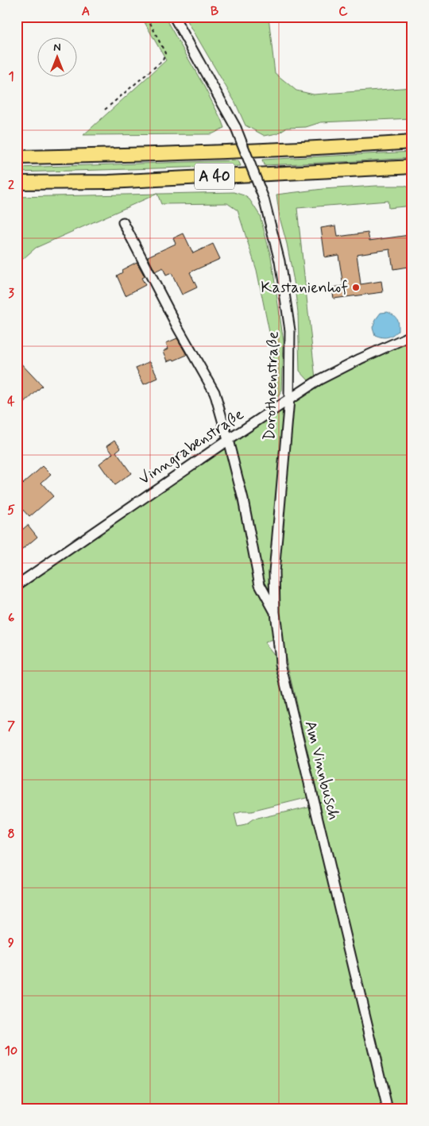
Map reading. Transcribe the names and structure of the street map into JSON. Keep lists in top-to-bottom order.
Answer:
{
  "streets": {
    "highway": ["A 40"],
    "street": ["Dorotheenstraße", "Vinngrabenstraße", "Am Vinnbusch"]
  },
  "crossings": [
    ["Dorotheenstraße", "Vinngrabenstraße"],
    ["Dorotheenstraße", "Am Vinnbusch"],
    ["Vinngrabenstraße", "Am Vinnbusch"]
  ],
  "places": ["Kastanienhof"],
  "north": "top",
  "grid": {
    "columns": ["A", "B", "C"],
    "rows": [
      "1",
      "2",
      "3",
      "4",
      "5",
      "6",
      "7",
      "8",
      "9",
      "10"
    ]
  }
}
